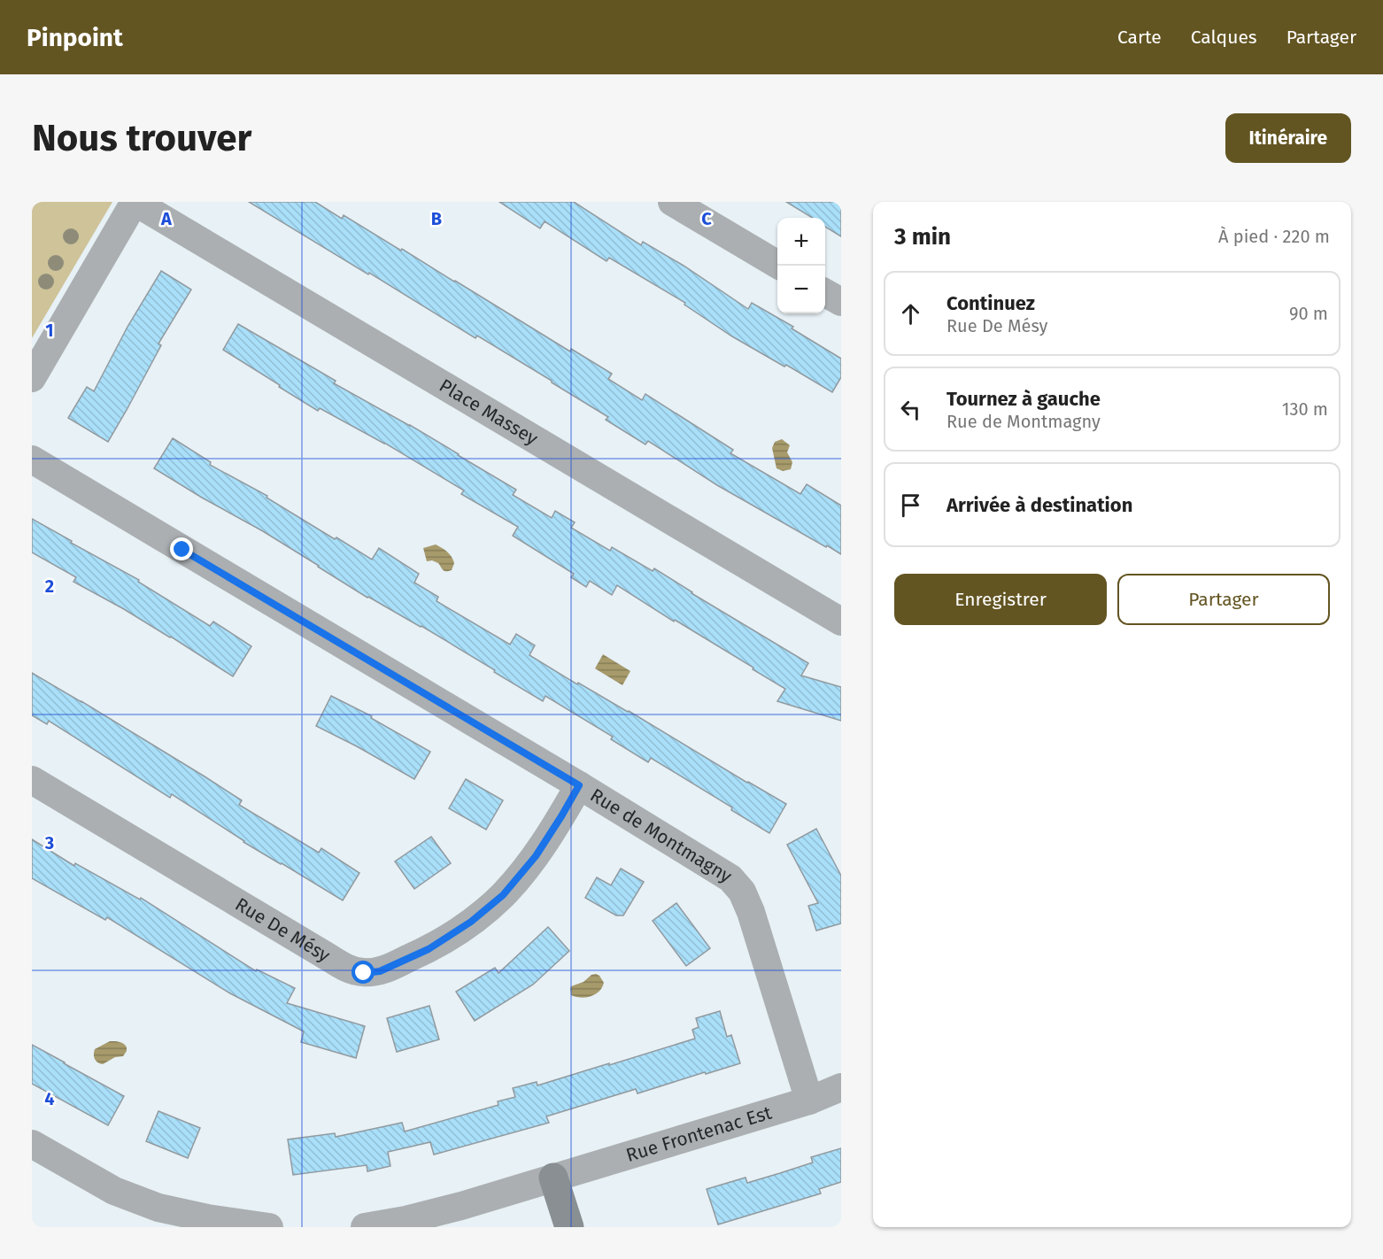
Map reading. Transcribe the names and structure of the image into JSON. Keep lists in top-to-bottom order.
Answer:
{
  "streets": {
    "street": [
      "Place Massey",
      "Rue de Montmagny",
      "Rue De Mésy",
      "Rue Frontenac Est"
    ]
  },
  "crossings": [
    ["Rue de Montmagny", "Rue De Mésy"],
    ["Rue de Montmagny", "Rue Frontenac Est"]
  ],
  "page": {
    "header": "Pinpoint",
    "nav": ["Carte", "Calques", "Partager"],
    "buttons": [
      "Itinéraire",
      ["Enregistrer", "Partager"]
    ],
    "title": "Nous trouver",
    "heading": ["3 min", "À pied · 220 m"],
    "map_buttons": ["+", "−"],
    "list": [
      ["Continuez", "Rue De Mésy", "90 m"],
      ["Tournez à gauche", "Rue de Montmagny", "130 m"],
      "Arrivée à destination"
    ]
  },
  "grid": {
    "columns": ["A", "B", "C"],
    "rows": [
      "1",
      "2",
      "3",
      "4"
    ]
  }
}
